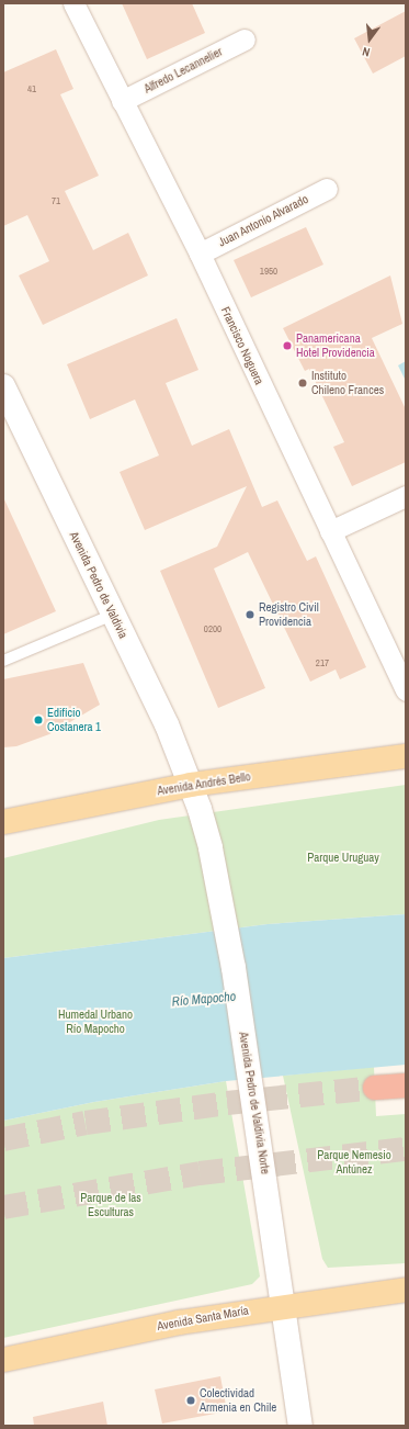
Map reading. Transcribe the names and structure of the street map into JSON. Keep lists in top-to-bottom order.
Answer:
{
  "streets": {
    "main road": [
      "Avenida Pedro de Valdivia",
      "Avenida Andrés Bello",
      "Avenida Pedro de Valdivia Norte",
      "Avenida Santa María"
    ],
    "street": ["Alfredo Lecannelier", "Juan Antonio Alvarado", "Francisco Noguera"]
  },
  "crossings": [
    ["Alfredo Lecannelier", "Francisco Noguera"],
    ["Juan Antonio Alvarado", "Francisco Noguera"],
    ["Avenida Pedro de Valdivia", "Avenida Andrés Bello"],
    ["Avenida Pedro de Valdivia", "Avenida Pedro de Valdivia Norte"],
    ["Avenida Andrés Bello", "Avenida Pedro de Valdivia Norte"],
    ["Avenida Pedro de Valdivia Norte", "Avenida Santa María"]
  ],
  "water": ["Río Mapocho"],
  "parks": [
    "Parque Uruguay",
    "Humedal Urbano Río Mapocho",
    "Parque Nemesio Antúnez",
    "Parque de las Esculturas"
  ],
  "places": [
    "Panamericana Hotel Providencia",
    "Instituto Chileno Frances",
    "Registro Civil Providencia",
    "Edificio Costanera 1",
    "Colectividad Armenia en Chile"
  ],
  "house_numbers": [
    "41",
    "71",
    "1950",
    "0200",
    "217"
  ],
  "north": "bottom"
}
